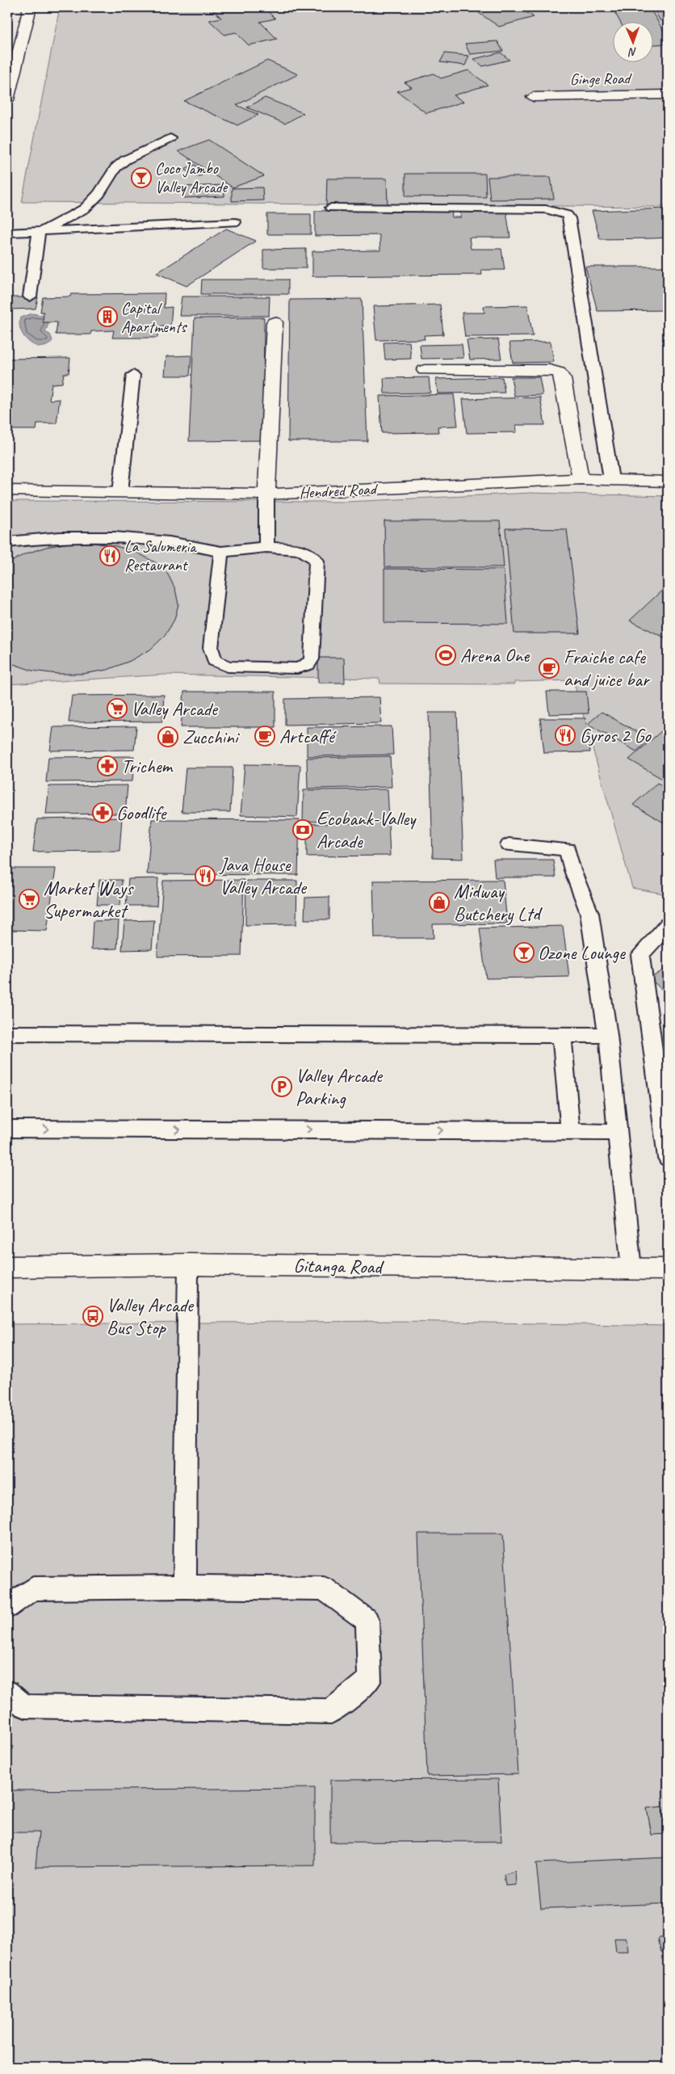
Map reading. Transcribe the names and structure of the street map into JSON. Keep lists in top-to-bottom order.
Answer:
{
  "streets": {
    "street": ["Ginge Road", "Hendred Road", "Gitanga Road"]
  },
  "places": {
    "bar": ["Coco Jambo Valley Arcade", "Ozone Lounge"],
    "building": ["Capital Apartments"],
    "restaurant": ["La Salumeria Restaurant", "Gyros 2 Go", "Java House Valley Arcade"],
    "sports": ["Arena One"],
    "cafe": ["Fraiche cafe and juice bar", "Artcaffé"],
    "supermarket": ["Valley Arcade", "Market Ways Supermarket"],
    "shop": ["Zucchini", "Midway Butchery Ltd"],
    "pharmacy": ["Trichem", "Goodlife"],
    "bank": ["Ecobank-Valley Arcade"],
    "parking": ["Valley Arcade Parking"],
    "bus stop": ["Valley Arcade Bus Stop"]
  },
  "north": "bottom"
}
